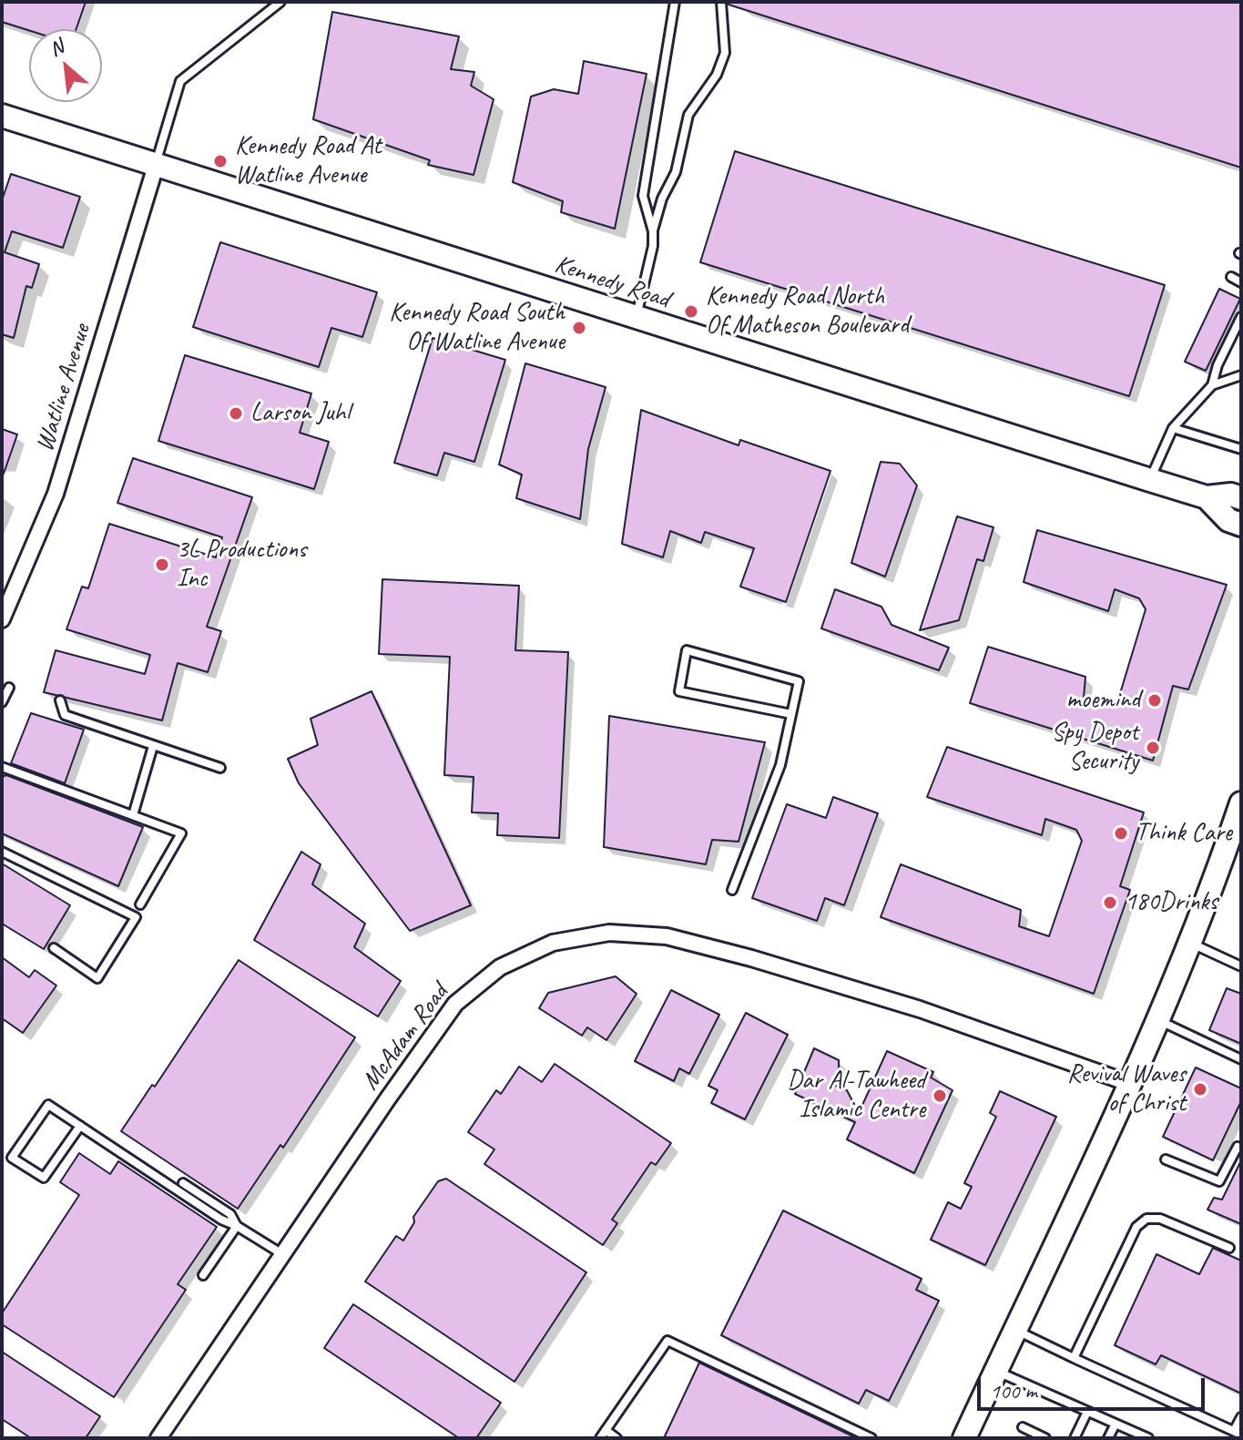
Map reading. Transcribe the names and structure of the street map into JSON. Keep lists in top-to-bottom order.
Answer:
{
  "streets": {
    "main road": ["Kennedy Road"],
    "street": ["Watline Avenue", "McAdam Road"]
  },
  "crossings": [
    ["Kennedy Road", "Watline Avenue"]
  ],
  "places": [
    "Kennedy Road At Watline Avenue",
    "Kennedy Road North Of Matheson Boulevard",
    "Kennedy Road South Of Watline Avenue",
    "Larson Juhl",
    "3L Productions Inc",
    "moemind",
    "Spy Depot Security",
    "Think Care",
    "180Drinks",
    "Revival Waves of Christ",
    "Dar Al-Tawheed Islamic Centre"
  ],
  "scale_bar": "100 m",
  "north": "top left"
}
